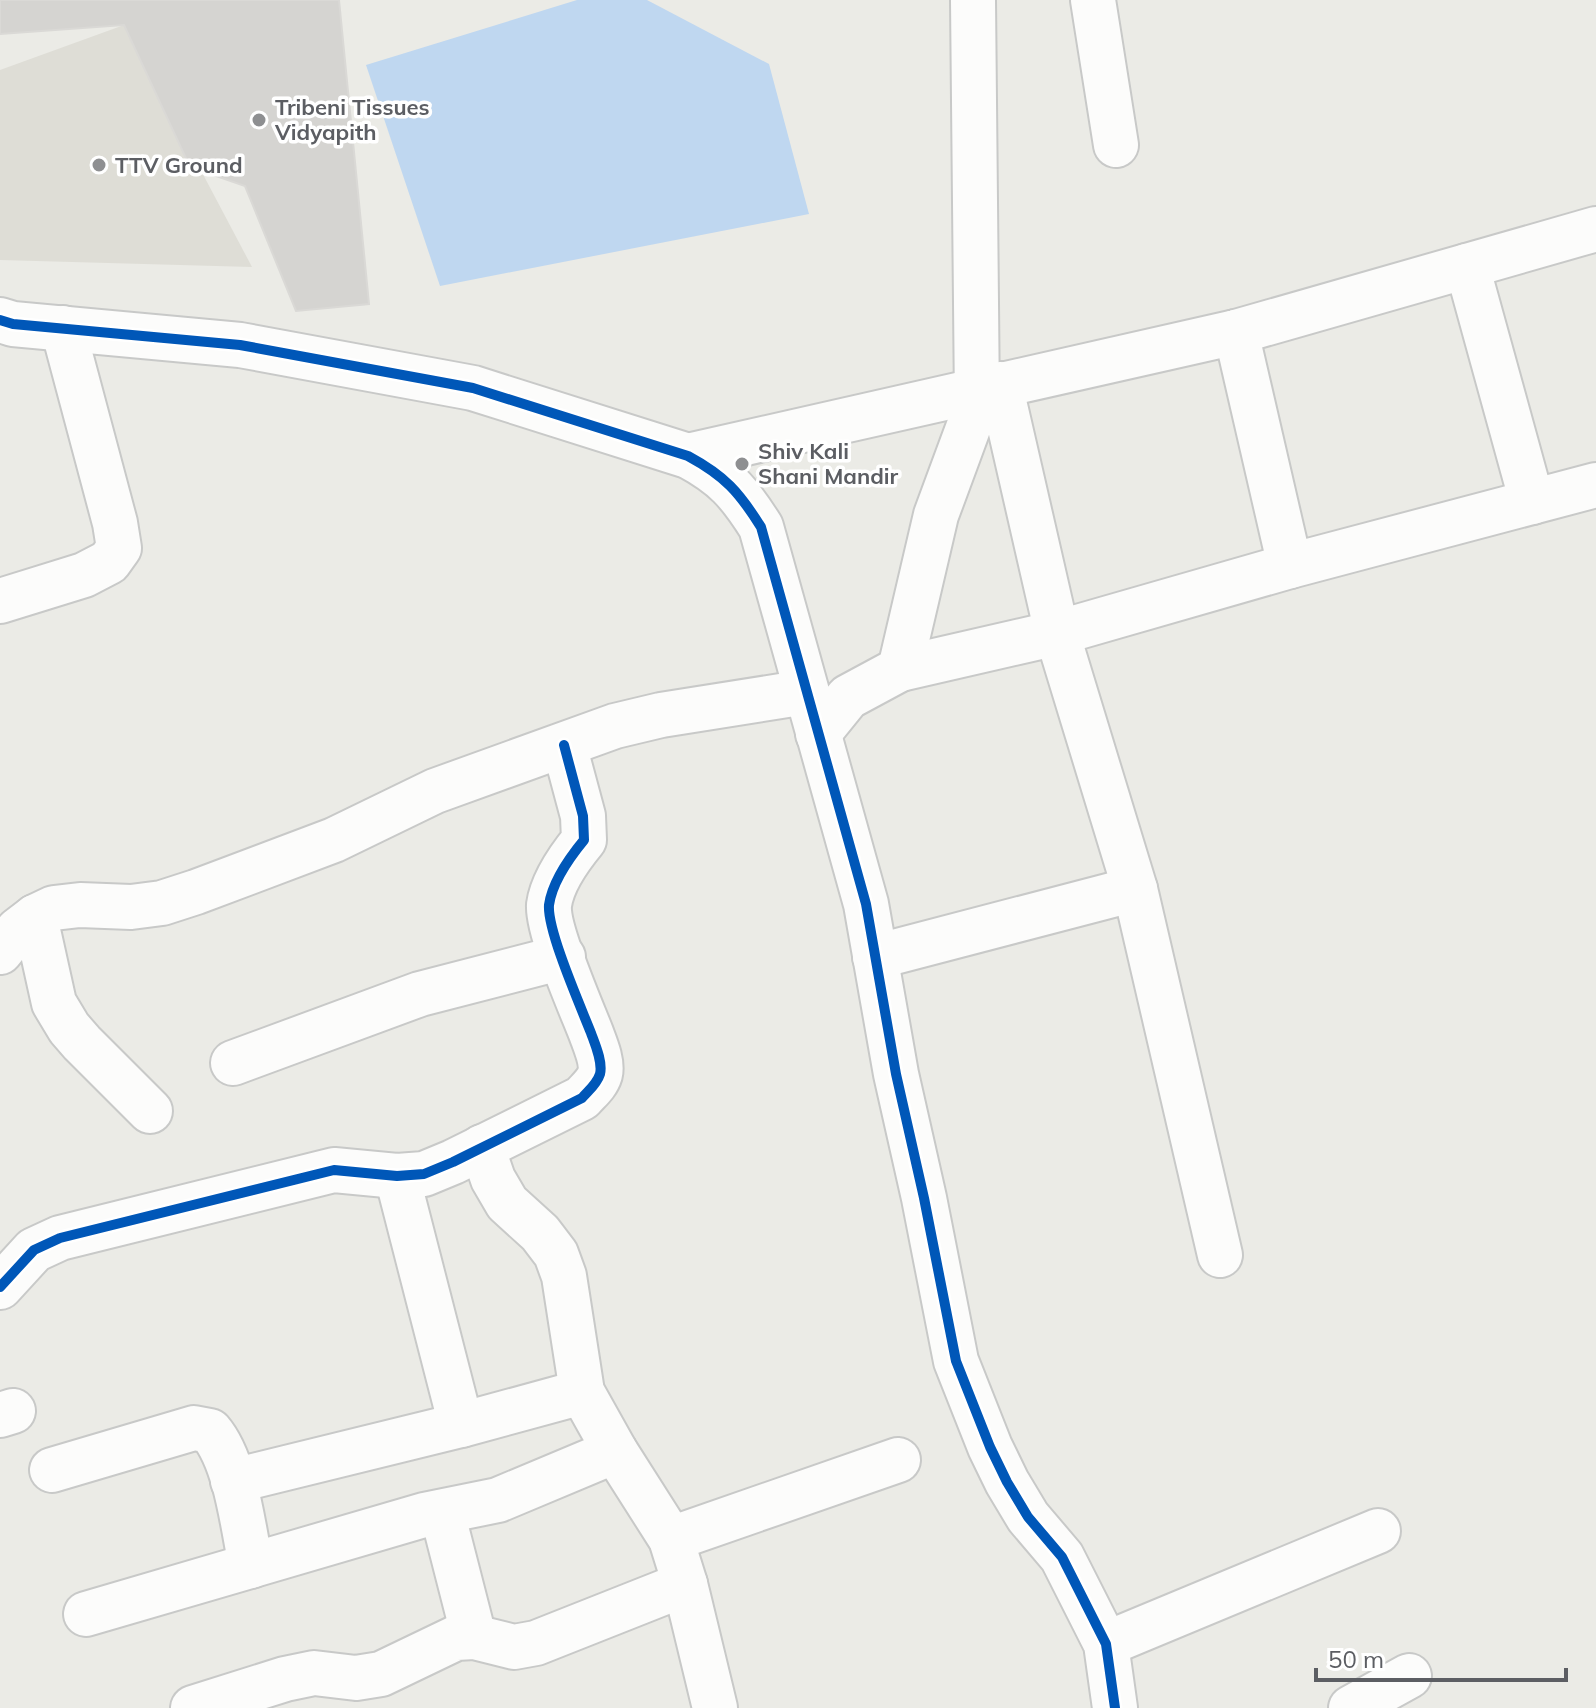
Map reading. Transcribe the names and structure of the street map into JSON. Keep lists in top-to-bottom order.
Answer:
{
  "places": ["Tribeni Tissues Vidyapith", "TTV Ground", "Shiv Kali Shani Mandir"],
  "scale_bar": "50 m"
}
